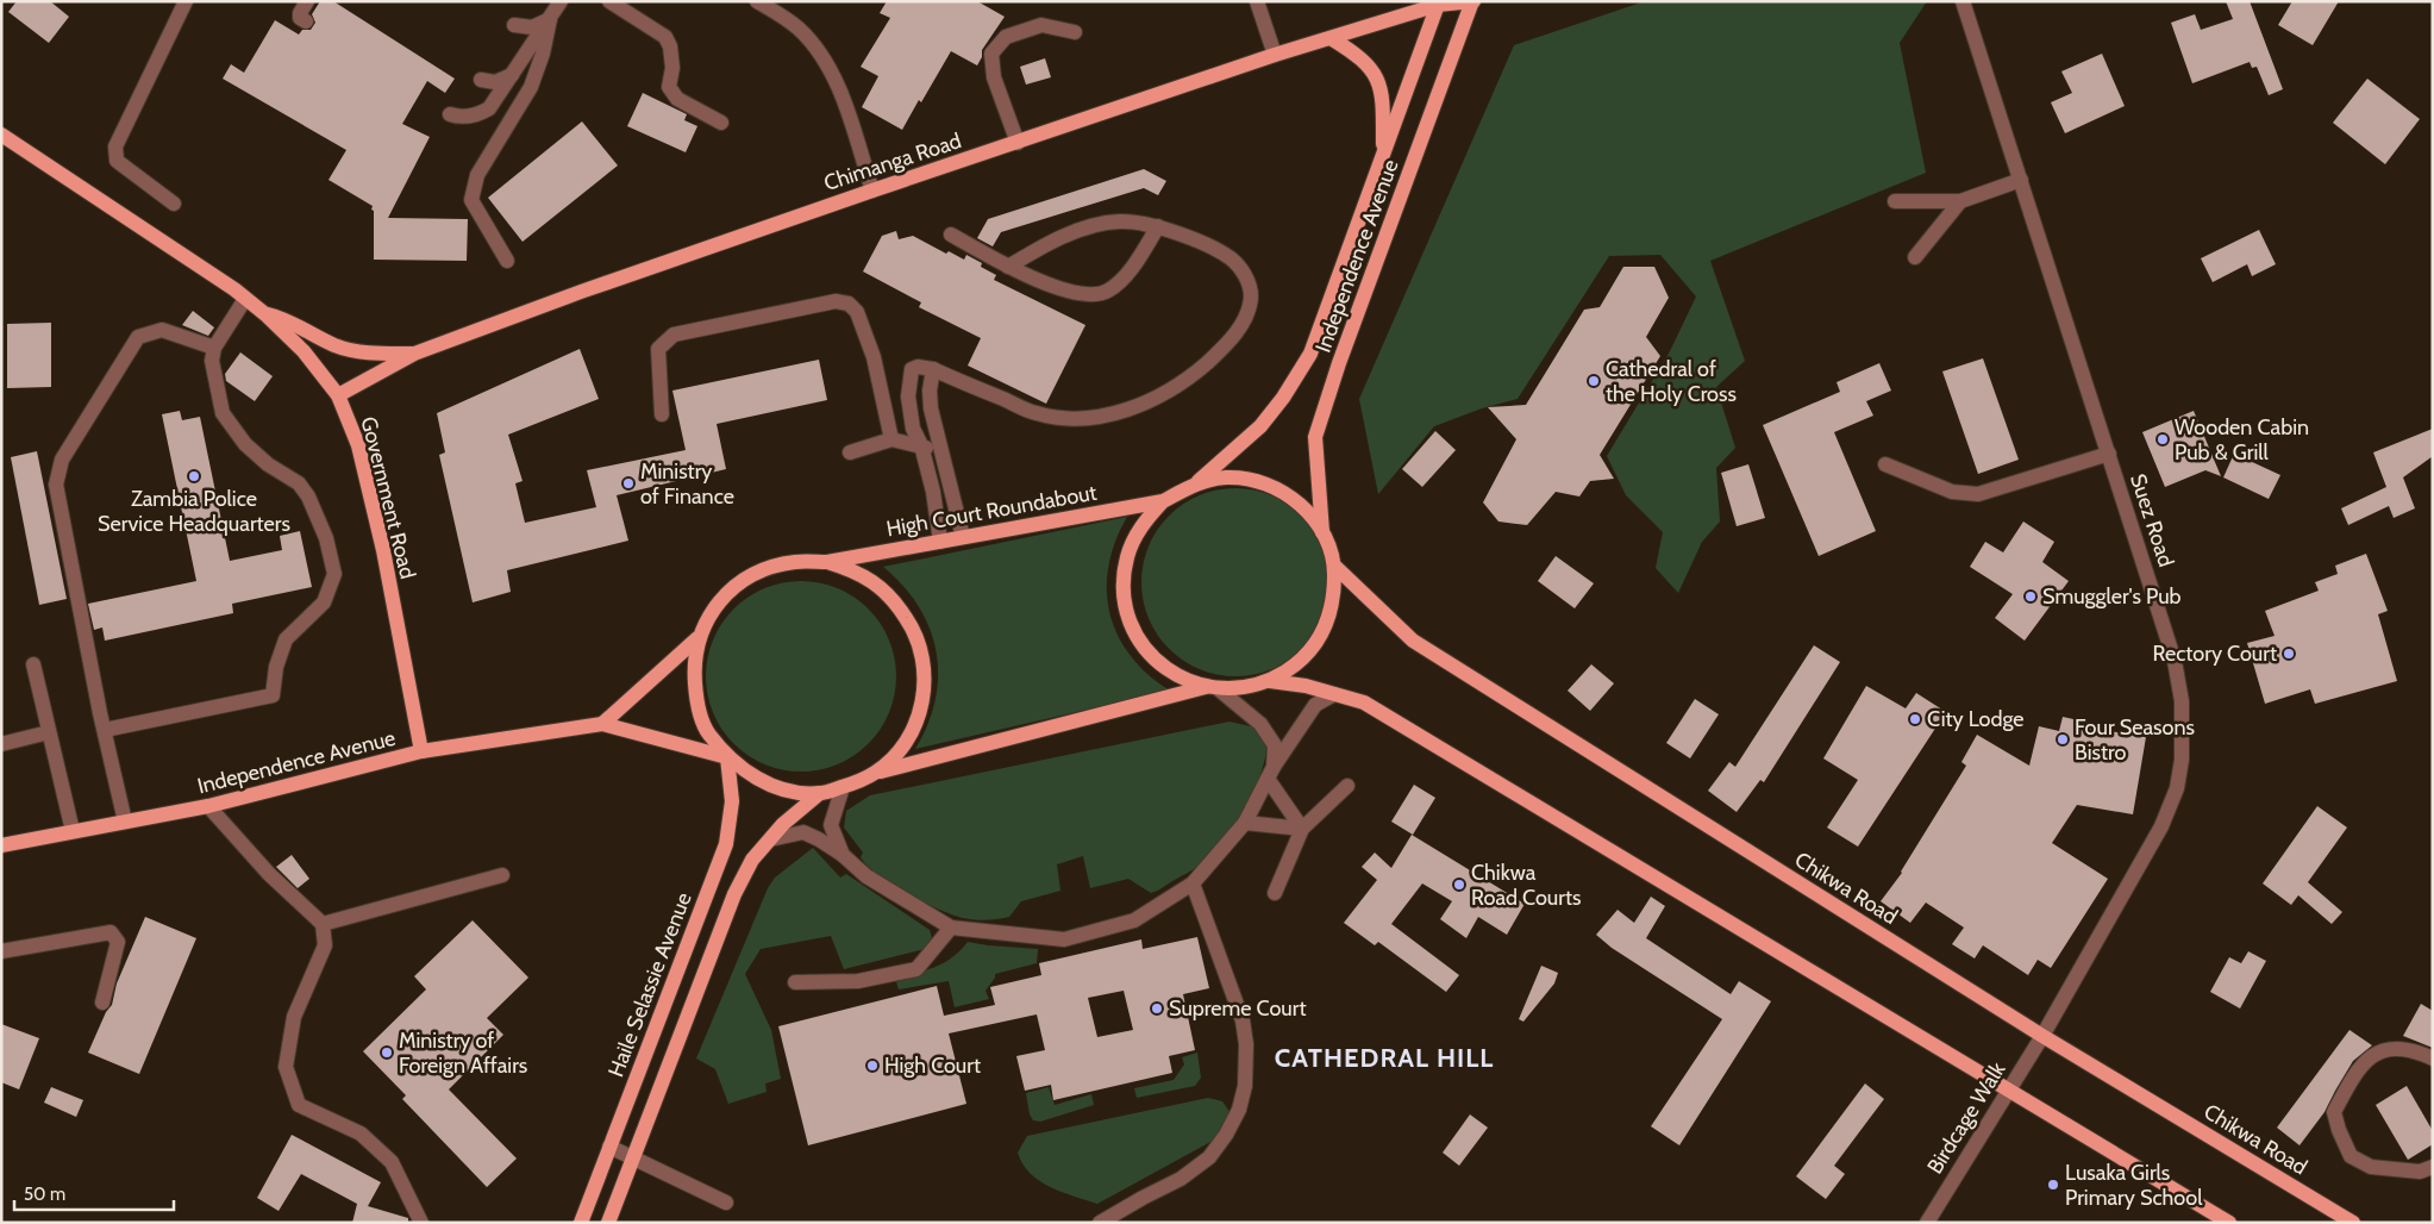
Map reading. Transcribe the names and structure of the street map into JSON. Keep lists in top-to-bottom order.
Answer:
{
  "streets": {
    "main road": [
      "Chimanga Road",
      "Independence Avenue",
      "Government Road",
      "High Court Roundabout",
      "Chikwa Road",
      "Haile Selassie Avenue"
    ],
    "street": ["Suez Road", "Birdcage Walk"]
  },
  "crossings": [
    ["Chimanga Road", "Independence Avenue"],
    ["Chimanga Road", "Government Road"],
    ["Independence Avenue", "Government Road"],
    ["Independence Avenue", "High Court Roundabout"],
    ["Independence Avenue", "Chikwa Road"],
    ["Independence Avenue", "Haile Selassie Avenue"],
    ["High Court Roundabout", "Chikwa Road"],
    ["High Court Roundabout", "Haile Selassie Avenue"],
    ["Suez Road", "Chikwa Road"],
    ["Suez Road", "Birdcage Walk"],
    ["Chikwa Road", "Birdcage Walk"]
  ],
  "districts": ["CATHEDRAL HILL"],
  "places": [
    "Cathedral of the Holy Cross",
    "Wooden Cabin Pub & Grill",
    "Zambia Police Service Headquarters",
    "Ministry of Finance",
    "Smuggler's Pub",
    "Rectory Court",
    "City Lodge",
    "Four Seasons Bistro",
    "Chikwa Road Courts",
    "Supreme Court",
    "Ministry of Foreign Affairs",
    "High Court",
    "Lusaka Girls Primary School"
  ],
  "scale_bar": "50 m"
}
